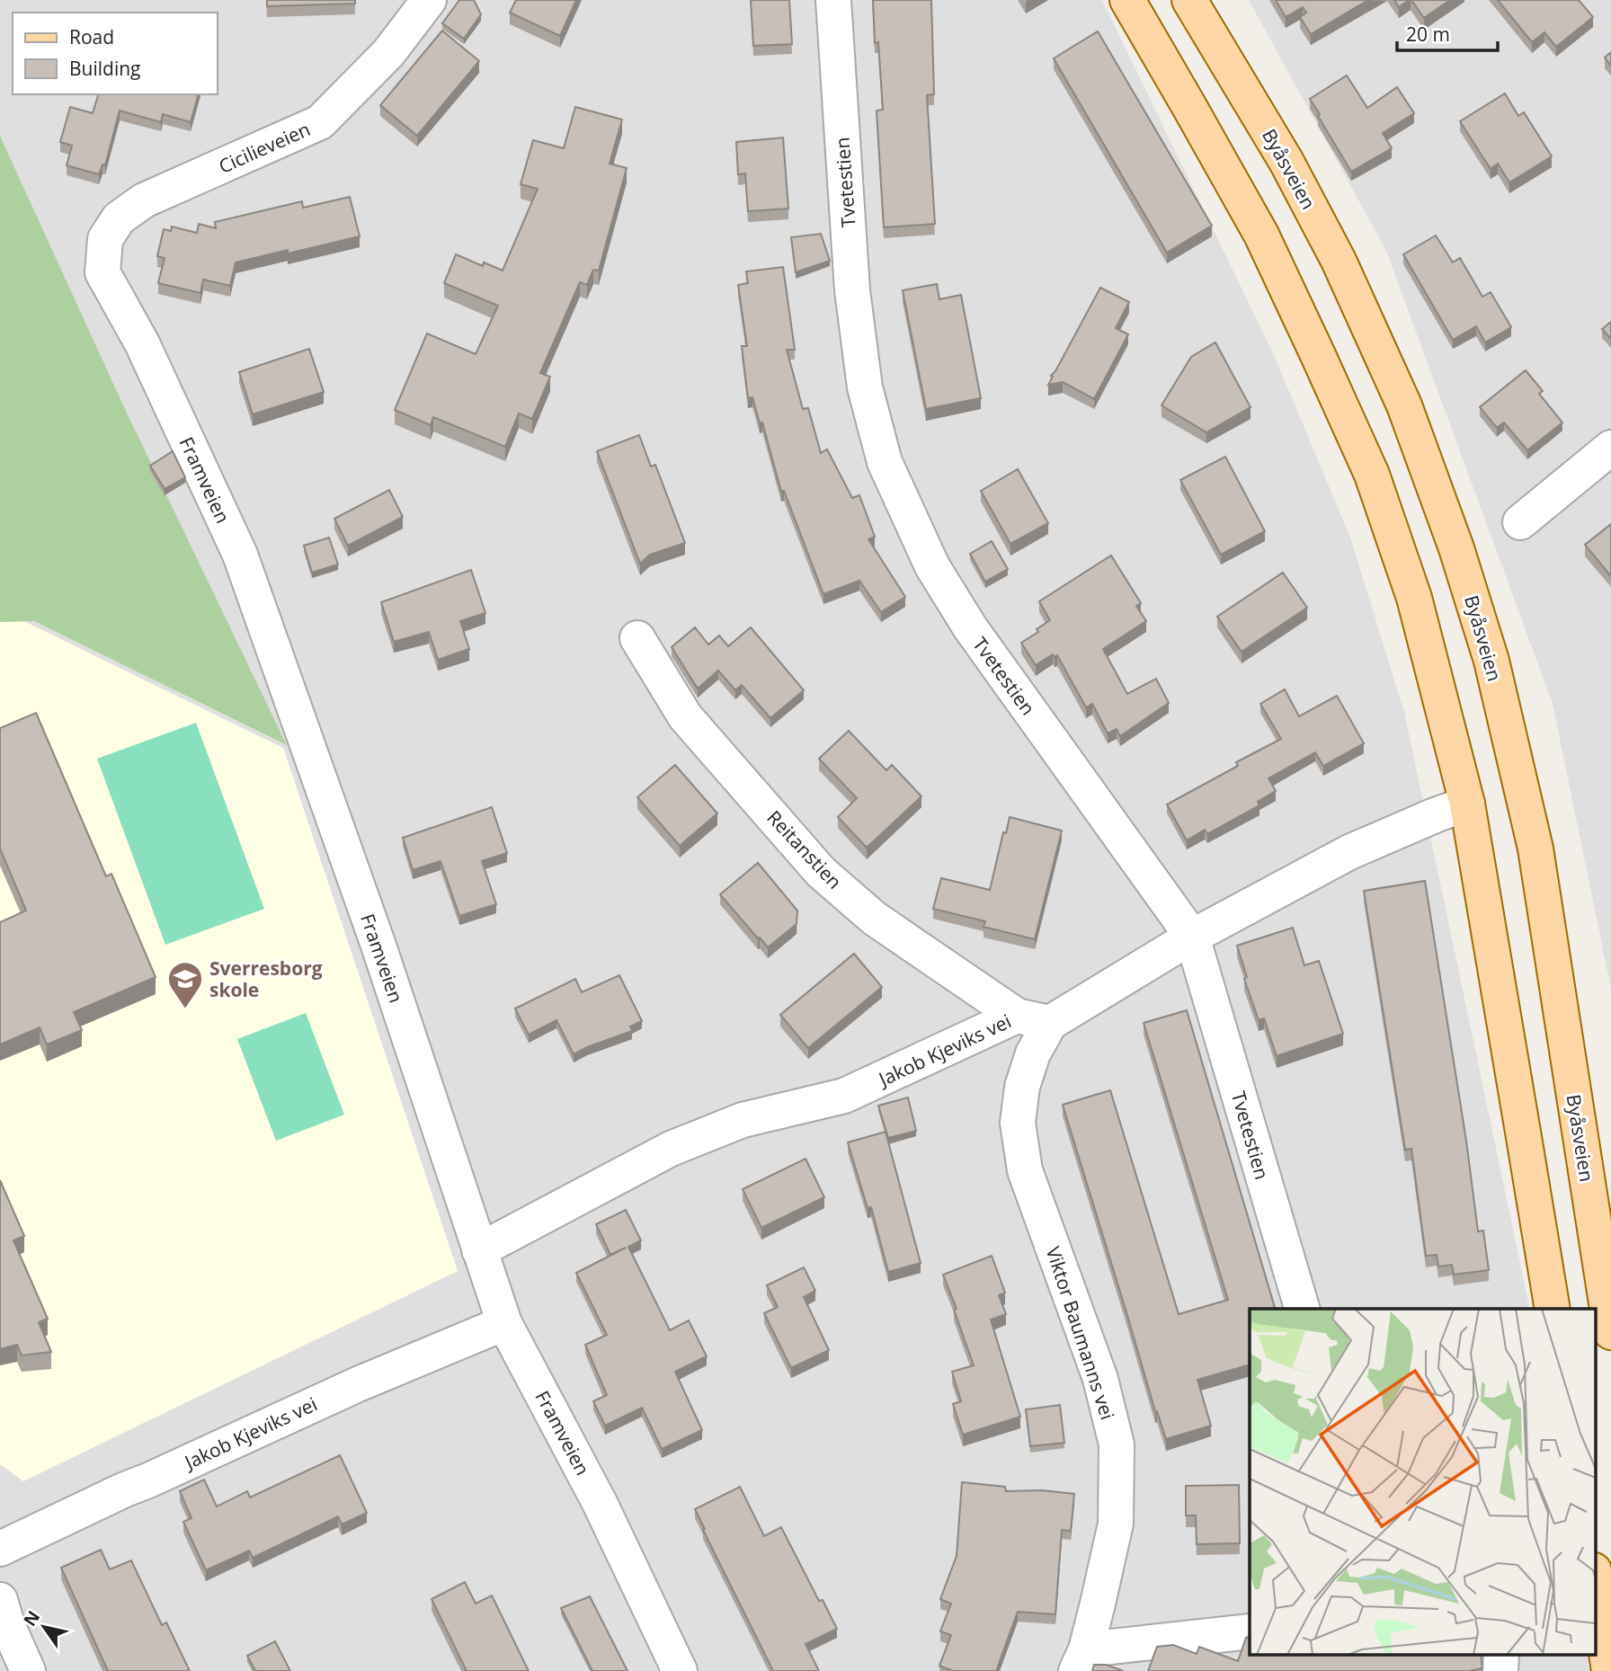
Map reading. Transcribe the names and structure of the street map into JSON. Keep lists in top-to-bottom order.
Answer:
{
  "streets": {
    "main road": ["Byåsveien"],
    "street": [
      "Cicilieveien",
      "Tvetestien",
      "Framveien",
      "Reitanstien",
      "Jakob Kjeviks vei",
      "Viktor Baumanns vei"
    ]
  },
  "crossings": [
    ["Cicilieveien", "Framveien"],
    ["Framveien", "Jakob Kjeviks vei"],
    ["Reitanstien", "Jakob Kjeviks vei"],
    ["Jakob Kjeviks vei", "Viktor Baumanns vei"]
  ],
  "places": {
    "school or university": ["Sverresborg skole"]
  },
  "legend": ["Road", "Building"],
  "scale_bar": "20 m",
  "north": "top left"
}
